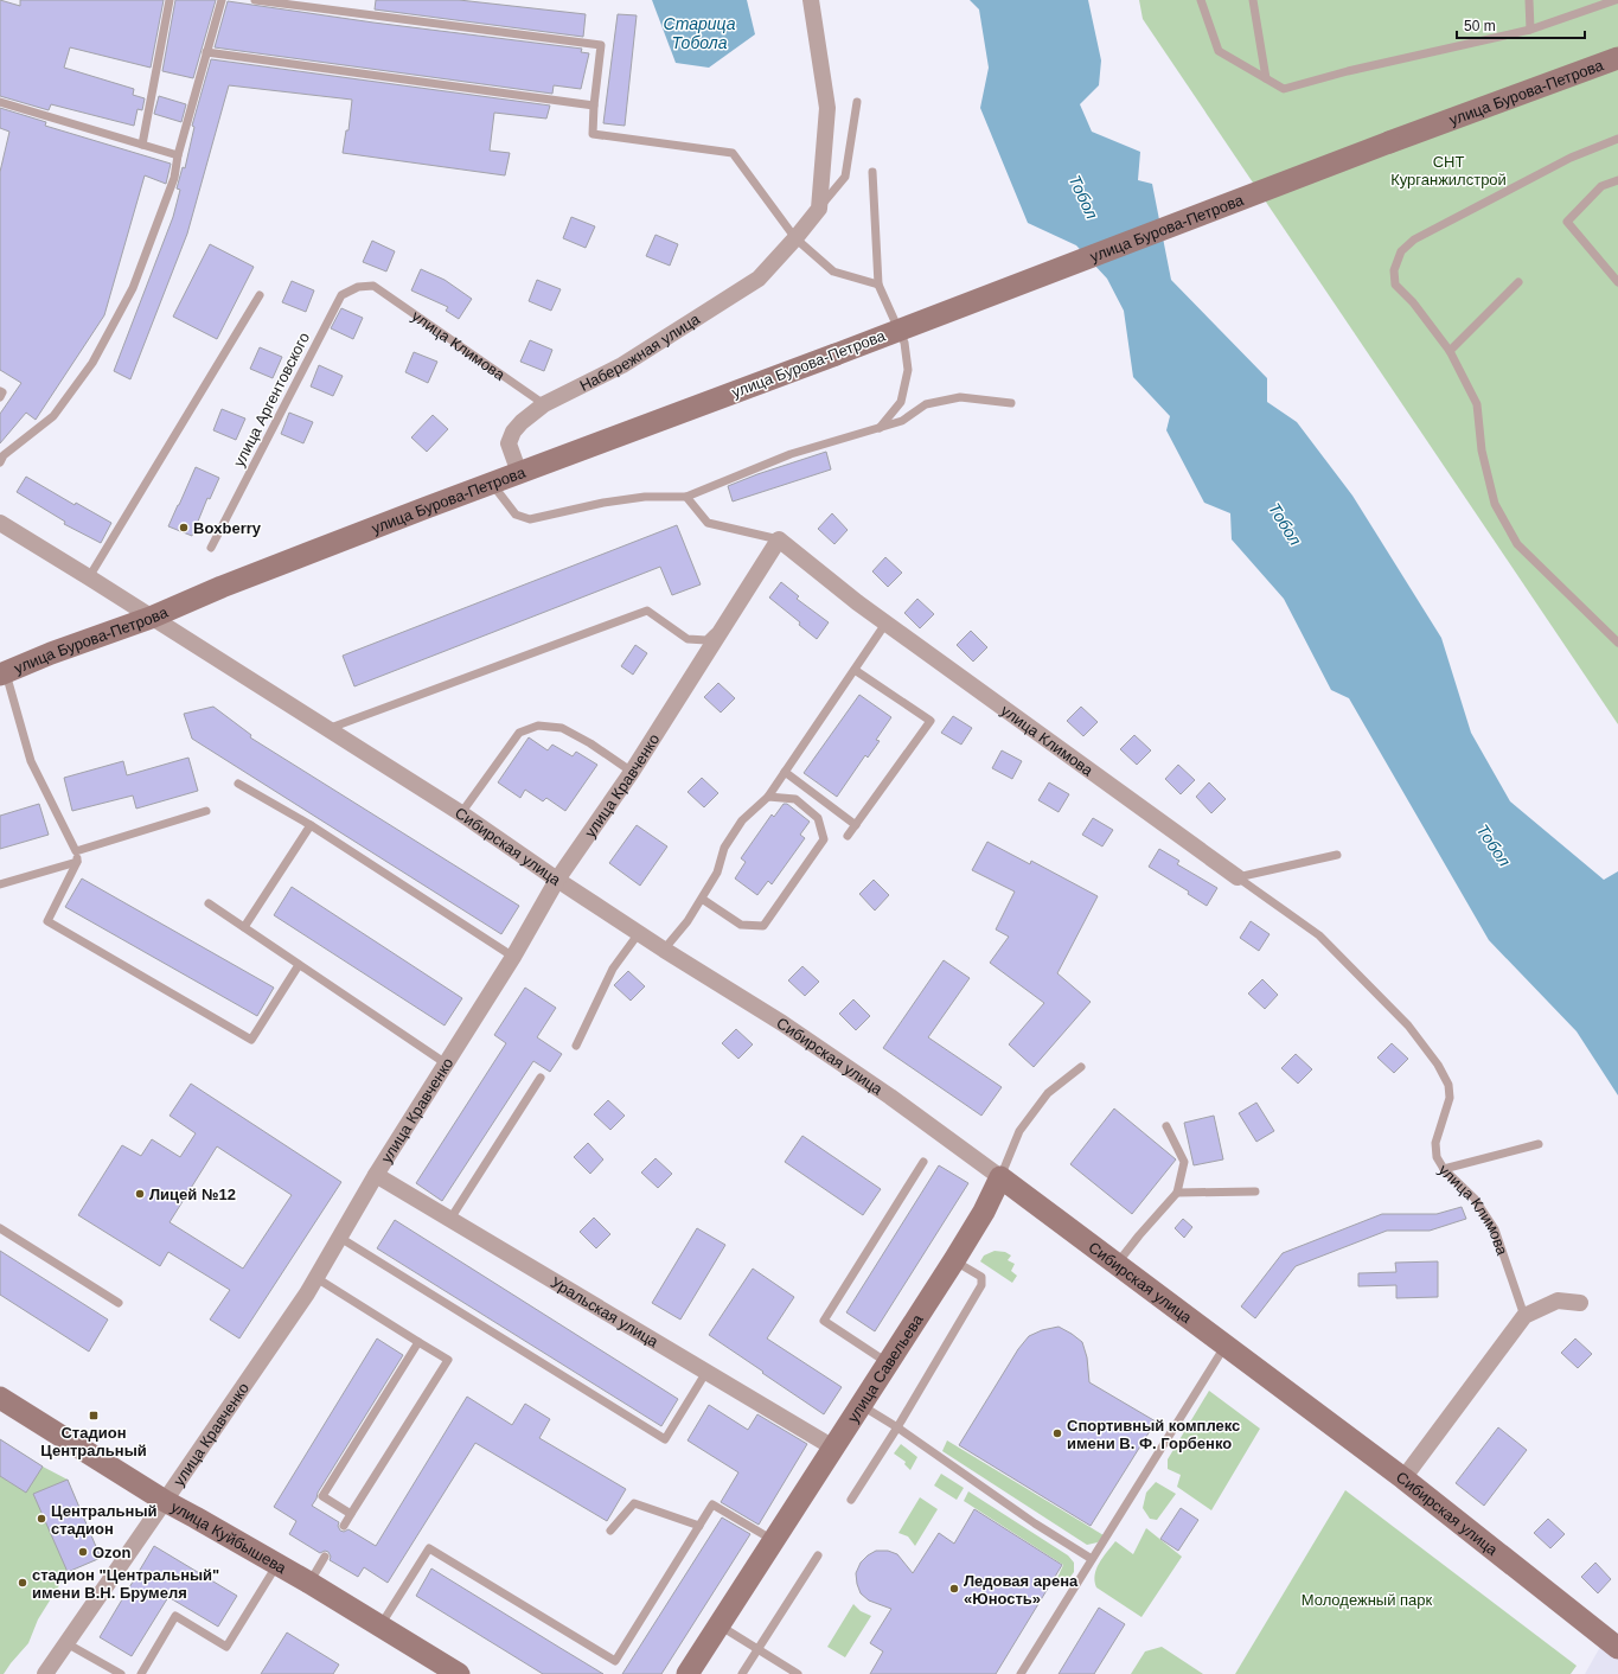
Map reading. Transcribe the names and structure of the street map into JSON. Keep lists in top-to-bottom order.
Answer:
{
  "streets": {
    "main road": [
      "улица Бурова-Петрова",
      "Сибирская улица",
      "улица Савельева",
      "улица Куйбышева"
    ],
    "street": [
      "улица Климова",
      "Набережная улица",
      "улица Кравченко",
      "Уральская улица"
    ],
    "lane": ["улица Аргентовского"]
  },
  "crossings": [
    ["улица Бурова-Петрова", "Набережная улица"],
    ["улица Бурова-Петрова", "Сибирская улица"],
    ["улица Климова", "Набережная улица"],
    ["улица Климова", "улица Аргентовского"],
    ["улица Климова", "улица Кравченко"],
    ["улица Кравченко", "Сибирская улица"],
    ["улица Кравченко", "Уральская улица"],
    ["улица Кравченко", "улица Куйбышева"],
    ["Сибирская улица", "улица Савельева"],
    ["Уральская улица", "улица Савельева"]
  ],
  "water": ["Старица Тобола", "Тобол"],
  "parks": ["СНТ Курганжилстрой", "Молодежный парк"],
  "places": {
    "other": [
      "Boxberry",
      "Лицей №12",
      "Спортивный комплекс имени В. Ф. Горбенко",
      "Центральный стадион",
      "Ozon",
      "стадион \"Центральный\" имени В.Н. Брумеля",
      "Ледовая арена «Юность»"
    ],
    "transit": ["Стадион Центральный"]
  },
  "scale_bar": "50 m"
}
